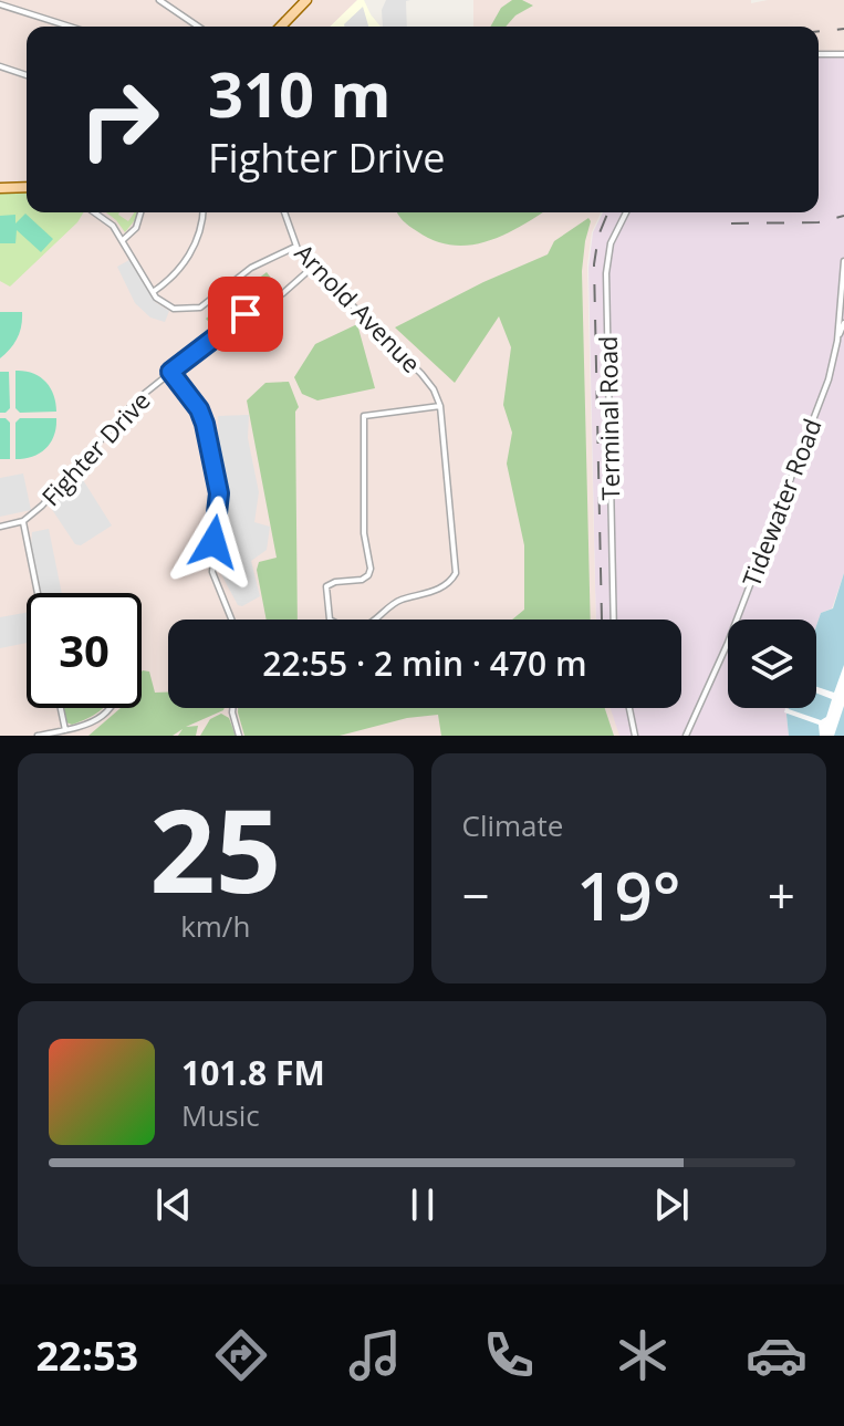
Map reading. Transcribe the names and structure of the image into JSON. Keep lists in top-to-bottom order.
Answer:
{
  "streets": {
    "street": [
      "Arnold Avenue",
      "Terminal Road",
      "Fighter Drive",
      "Tidewater Road"
    ]
  },
  "crossings": [
    ["Arnold Avenue", "Fighter Drive"]
  ],
  "page": {
    "turn": ["310 m", "Fighter Drive"],
    "limit": "30",
    "trip": "22:55 · 2 min · 470 m",
    "tile": [
      ["25", "km/h"],
      "Climate"
    ],
    "heat": ["−", "19°", "+"],
    "song": ["101.8 FM", "Music"],
    "tabs": "22:53"
  }
}
